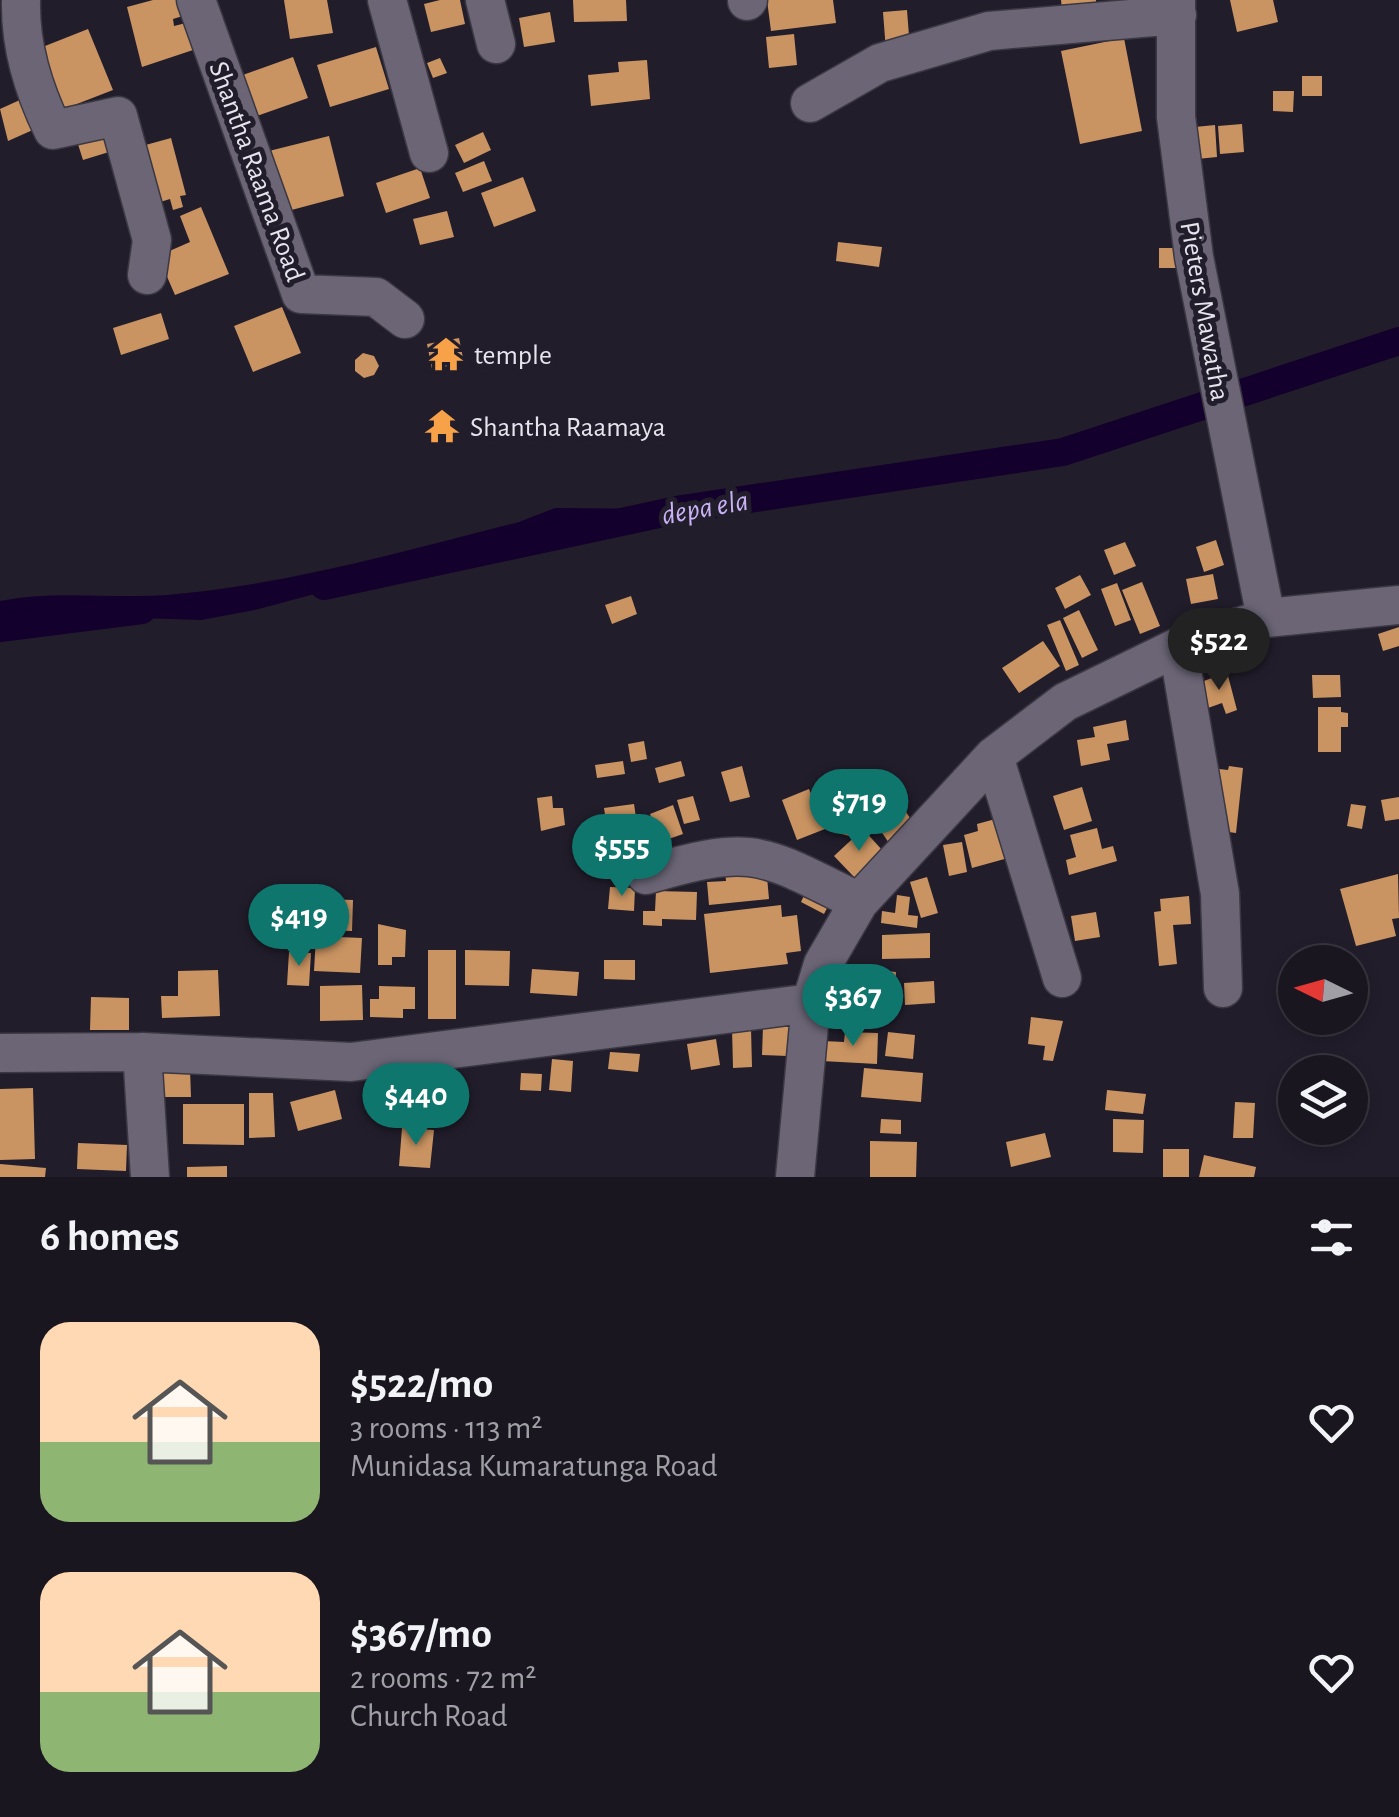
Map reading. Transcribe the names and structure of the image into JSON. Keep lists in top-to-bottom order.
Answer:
{
  "streets": {
    "street": ["Shantha Raama Road", "Pieters Mawatha"]
  },
  "water": ["depa ela"],
  "places": {
    "temple": ["temple", "Shantha Raamaya"]
  },
  "north": "left",
  "page": {
    "price": [
      "$522",
      "$719",
      "$555",
      "$419",
      "$367",
      "$440"
    ],
    "heading": "6 homes",
    "list": [
      {
        "name": "$522/mo",
        "note": "3 rooms · 113 m² · Munidasa Kumaratunga Road"
      },
      {
        "name": "$367/mo",
        "note": "2 rooms · 72 m² · Church Road"
      }
    ]
  }
}
